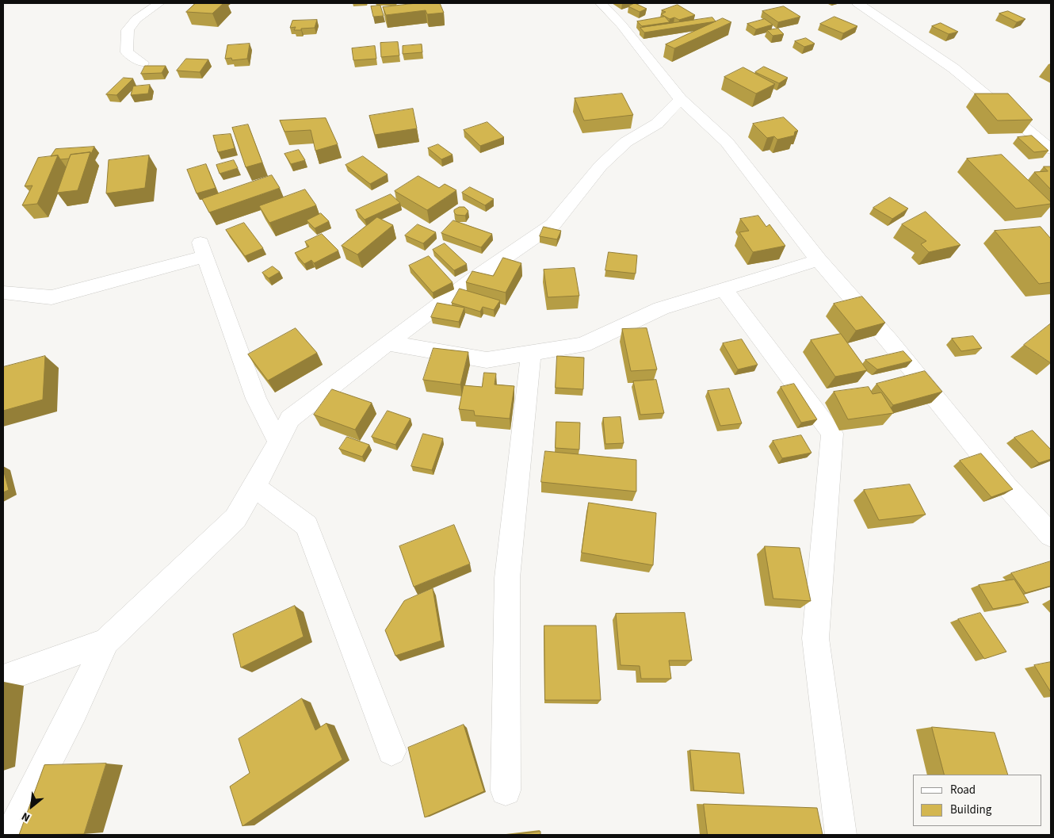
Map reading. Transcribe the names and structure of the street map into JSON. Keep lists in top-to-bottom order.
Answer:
{
  "legend": ["Road", "Building"],
  "north": "bottom left"
}
